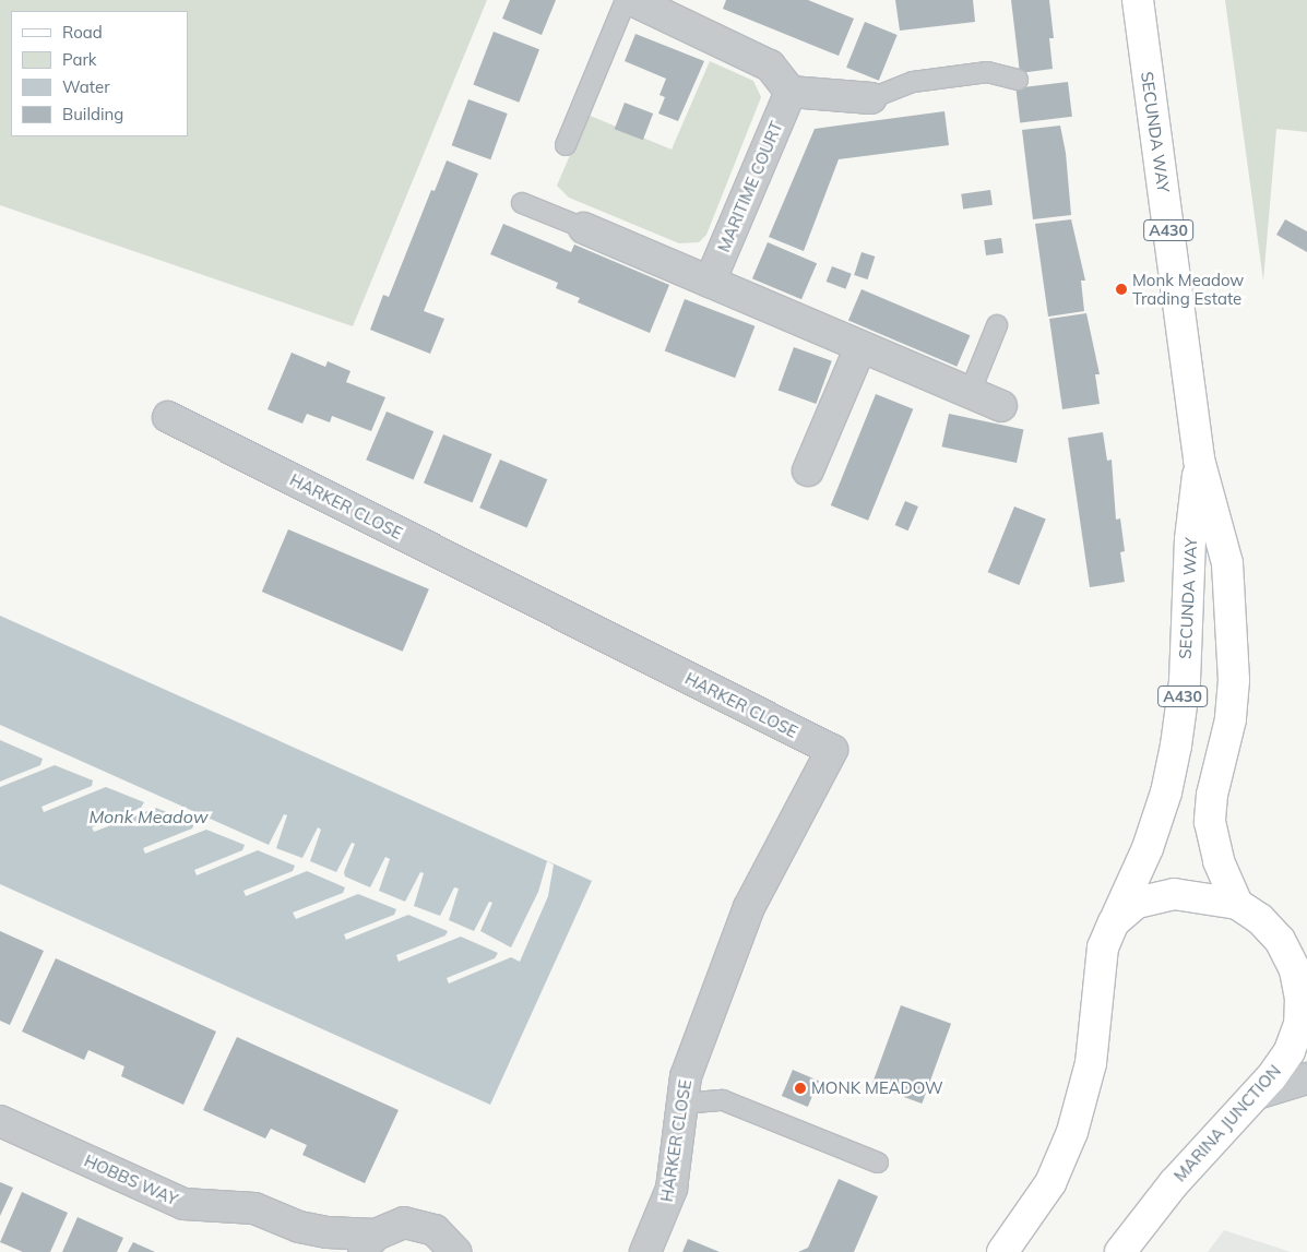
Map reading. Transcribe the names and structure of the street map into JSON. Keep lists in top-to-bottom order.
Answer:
{
  "streets": {
    "main road": ["SECUNDA WAY", "A430", "MARINA JUNCTION"],
    "street": ["MARITIME COURT", "HARKER CLOSE", "HOBBS WAY"]
  },
  "crossings": [
    ["SECUNDA WAY", "MARINA JUNCTION"]
  ],
  "water": ["Monk Meadow"],
  "places": ["Monk Meadow Trading Estate", "MONK MEADOW"],
  "legend": [
    "Road",
    "Park",
    "Water",
    "Building"
  ]
}
